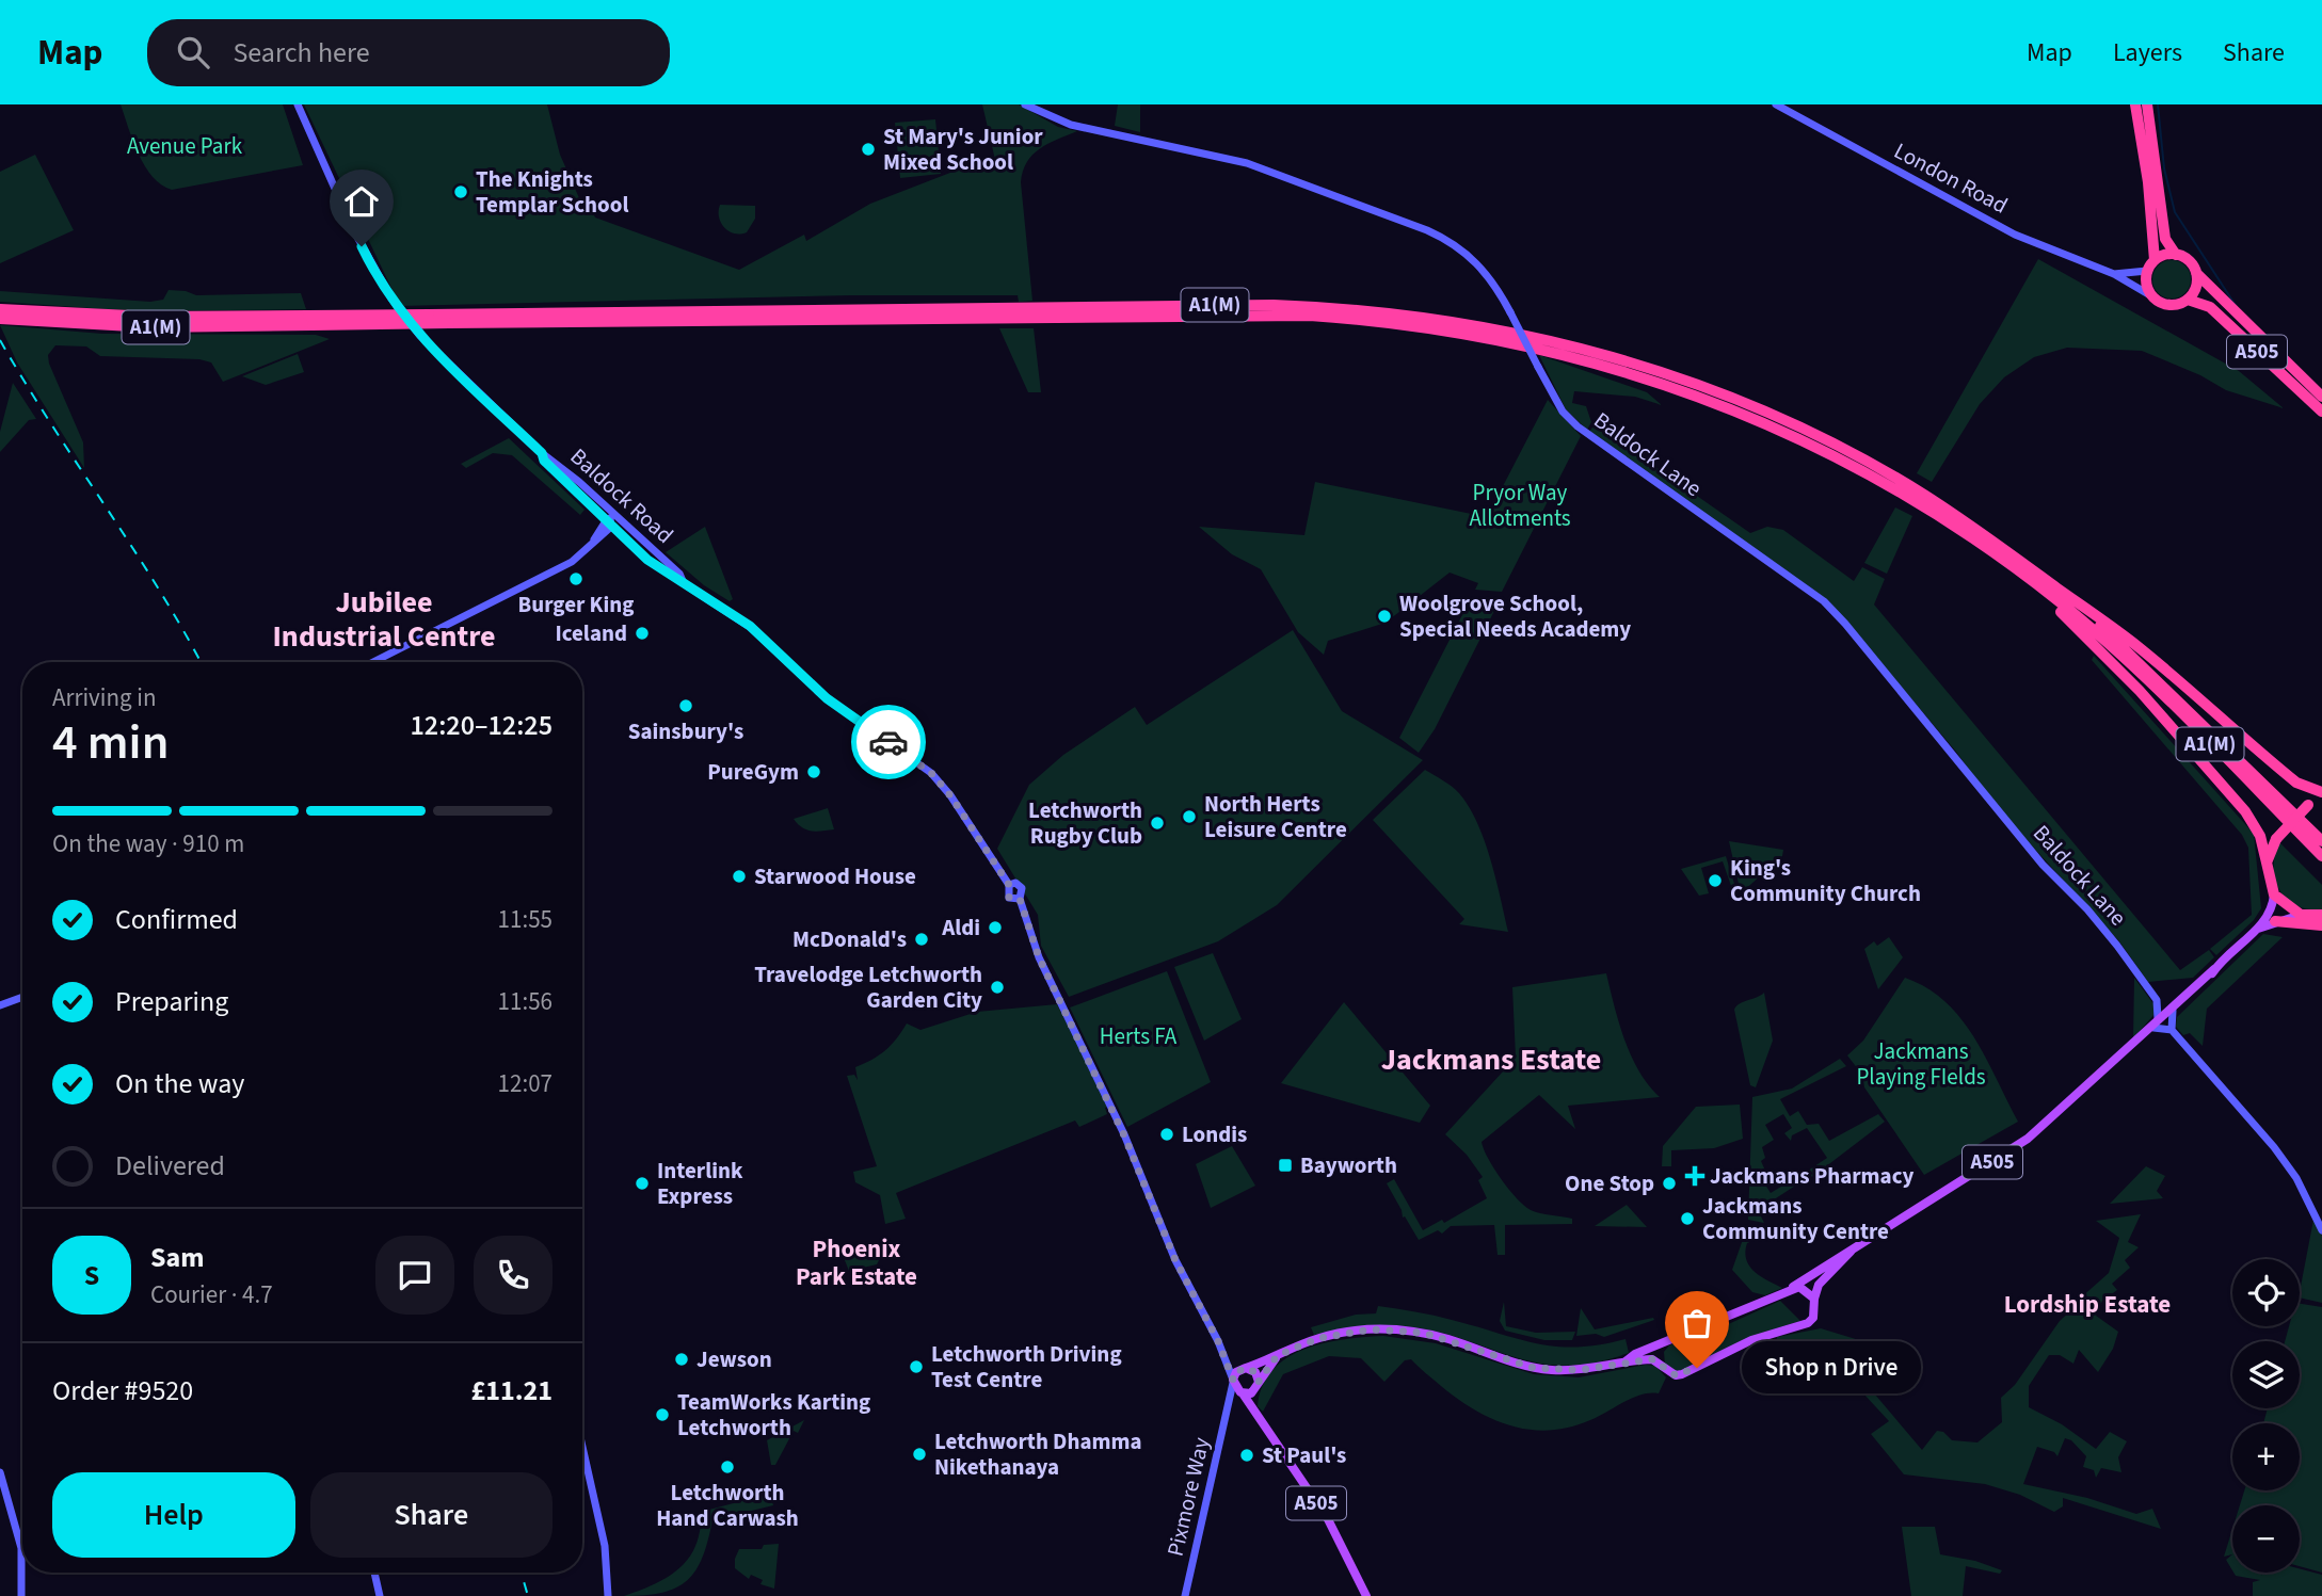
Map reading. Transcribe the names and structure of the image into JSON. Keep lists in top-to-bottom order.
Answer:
{
  "streets": {
    "highway": ["A1(M)", "A505"],
    "street": [
      "London Road",
      "Baldock Lane",
      "Baldock Road",
      "Pixmore Way"
    ]
  },
  "crossings": [
    ["London Road", "A505"],
    ["A505", "Pixmore Way"]
  ],
  "districts": [
    "Jubilee Industrial Centre",
    "Jackmans Estate",
    "Phoenix Park Estate",
    "Lordship Estate"
  ],
  "parks": [
    "Avenue Park",
    "Pryor Way Allotments",
    "Herts FA",
    "Jackmans Playing FIelds"
  ],
  "places": {
    "other": [
      "St Mary's Junior Mixed School",
      "The Knights Templar School",
      "Burger King",
      "Woolgrove School, Special Needs Academy",
      "Iceland",
      "Sainsbury's",
      "PureGym",
      "North Herts Leisure Centre",
      "Letchworth Rugby Club",
      "Starwood House",
      "King's Community Church",
      "Aldi",
      "McDonald's",
      "Travelodge Letchworth Garden City",
      "Londis",
      "Interlink Express",
      "One Stop",
      "Jackmans Community Centre",
      "Jewson",
      "Letchworth Driving Test Centre",
      "Shop n Drive",
      "TeamWorks Karting Letchworth",
      "Letchworth Dhamma Nikethanaya",
      "St Paul's",
      "Letchworth Hand Carwash"
    ],
    "transit": ["Bayworth"],
    "health": ["Jackmans Pharmacy"]
  },
  "page": {
    "header": "Map",
    "search": "Search here",
    "nav": ["Map", "Layers", "Share"],
    "heading": ["4 min", "Arriving in", "12:20–12:25"],
    "panel": [
      "Sam",
      "Courier · 4.7",
      "Order #9520",
      "£11.21"
    ],
    "bar": "On the way · 910 m",
    "list": [
      ["Confirmed", "11:55"],
      ["Preparing", "11:56"],
      ["On the way", "12:07"],
      "Delivered"
    ],
    "round": "S",
    "map_buttons": ["+", "−"],
    "bubble": "Shop n Drive",
    "buttons": ["Help", "Share"]
  }
}
